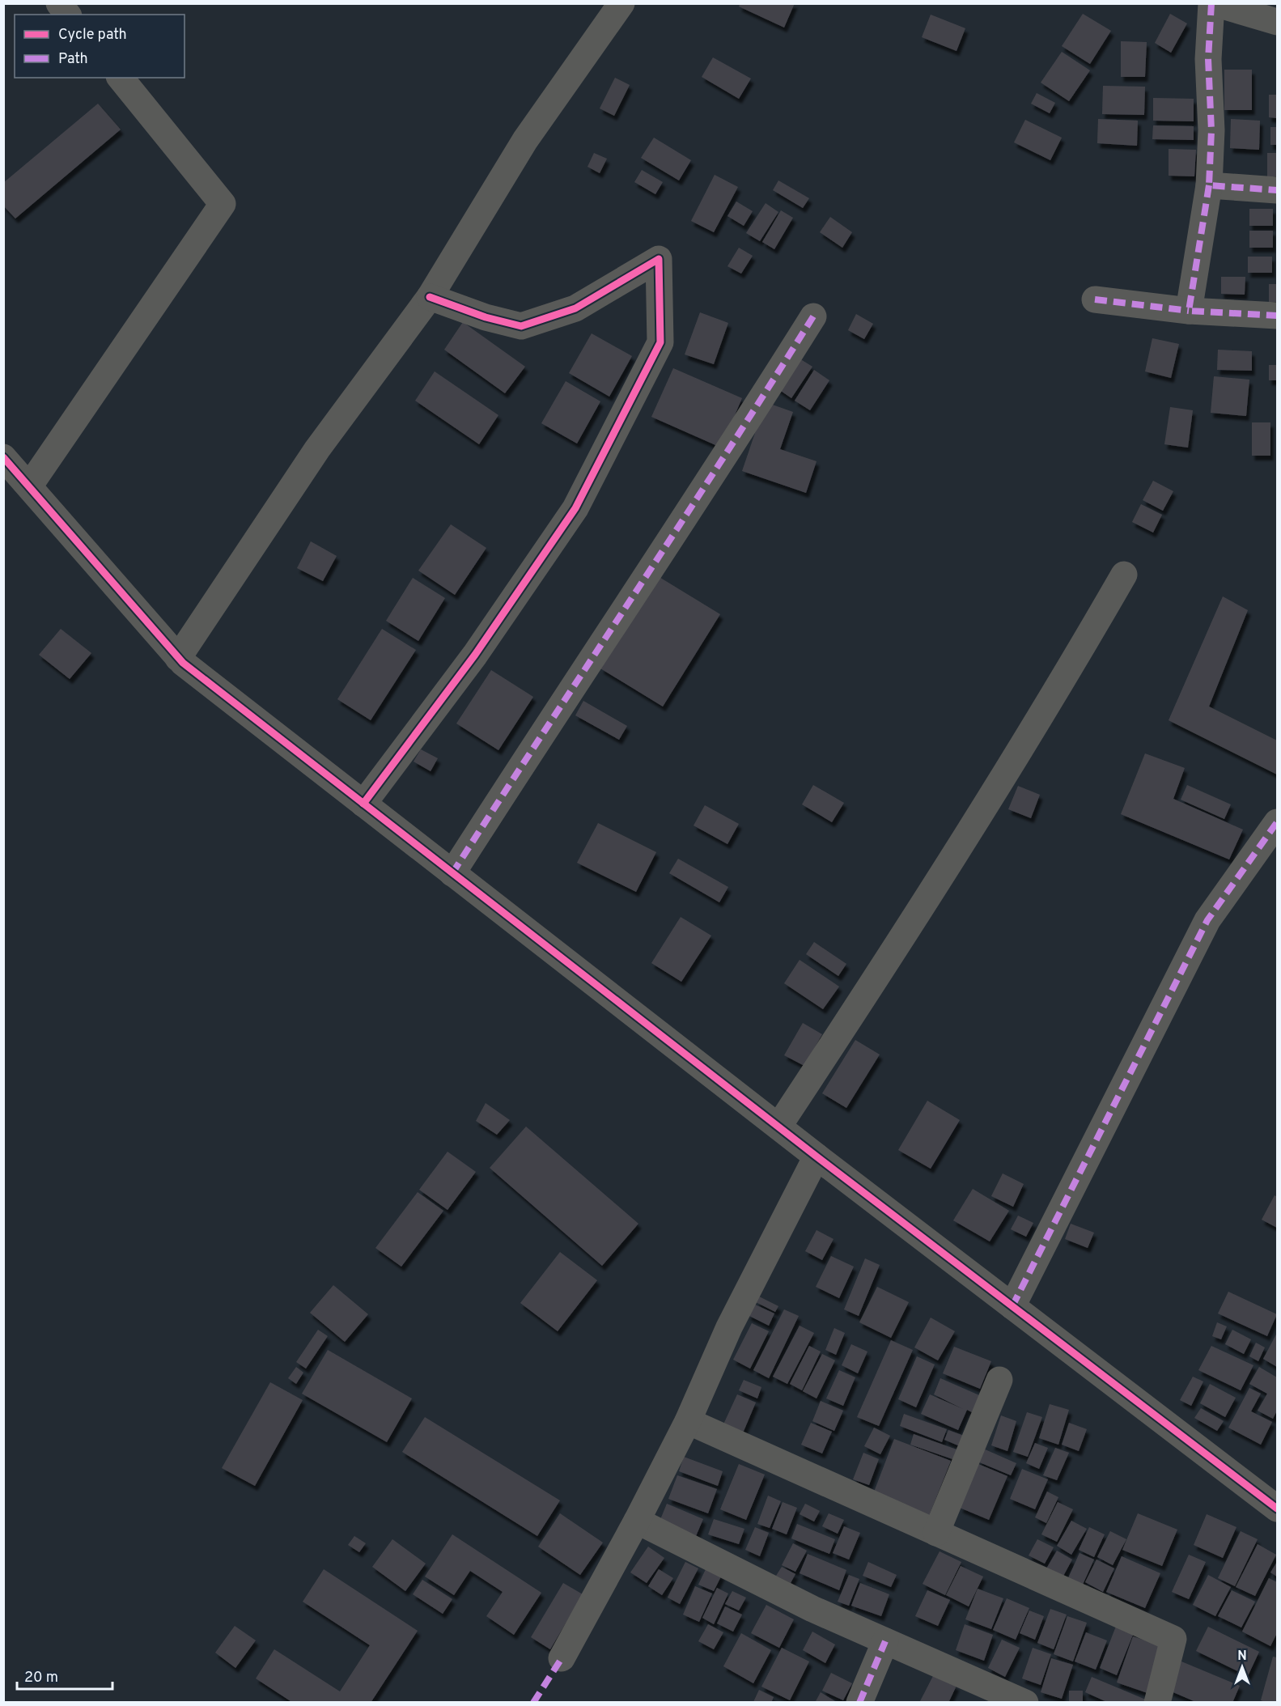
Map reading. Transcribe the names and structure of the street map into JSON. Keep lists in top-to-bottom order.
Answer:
{
  "legend": ["Cycle path", "Path"],
  "scale_bar": "20 m",
  "north": "top"
}
